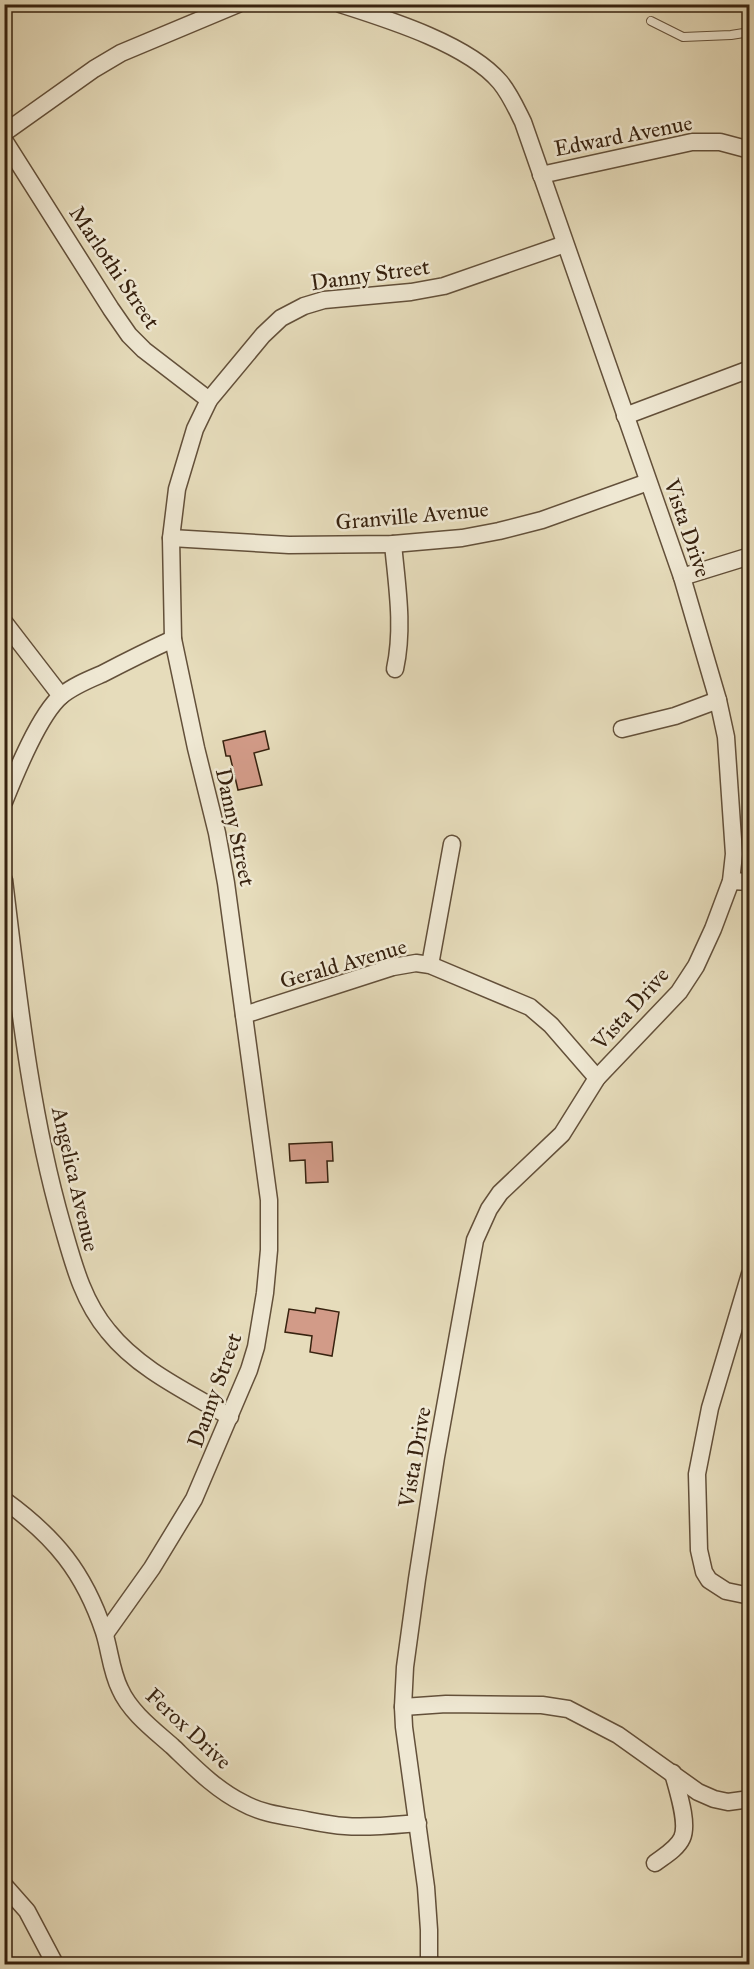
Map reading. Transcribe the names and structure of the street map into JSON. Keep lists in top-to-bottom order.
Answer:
{
  "streets": {
    "street": [
      "Edward Avenue",
      "Marlothi Street",
      "Danny Street",
      "Granville Avenue",
      "Vista Drive",
      "Gerald Avenue",
      "Angelica Avenue",
      "Ferox Drive"
    ]
  },
  "crossings": [
    ["Edward Avenue", "Vista Drive"],
    ["Marlothi Street", "Danny Street"],
    ["Danny Street", "Granville Avenue"],
    ["Danny Street", "Vista Drive"],
    ["Danny Street", "Gerald Avenue"],
    ["Danny Street", "Angelica Avenue"],
    ["Danny Street", "Ferox Drive"],
    ["Granville Avenue", "Vista Drive"],
    ["Vista Drive", "Gerald Avenue"],
    ["Vista Drive", "Ferox Drive"]
  ]
}
